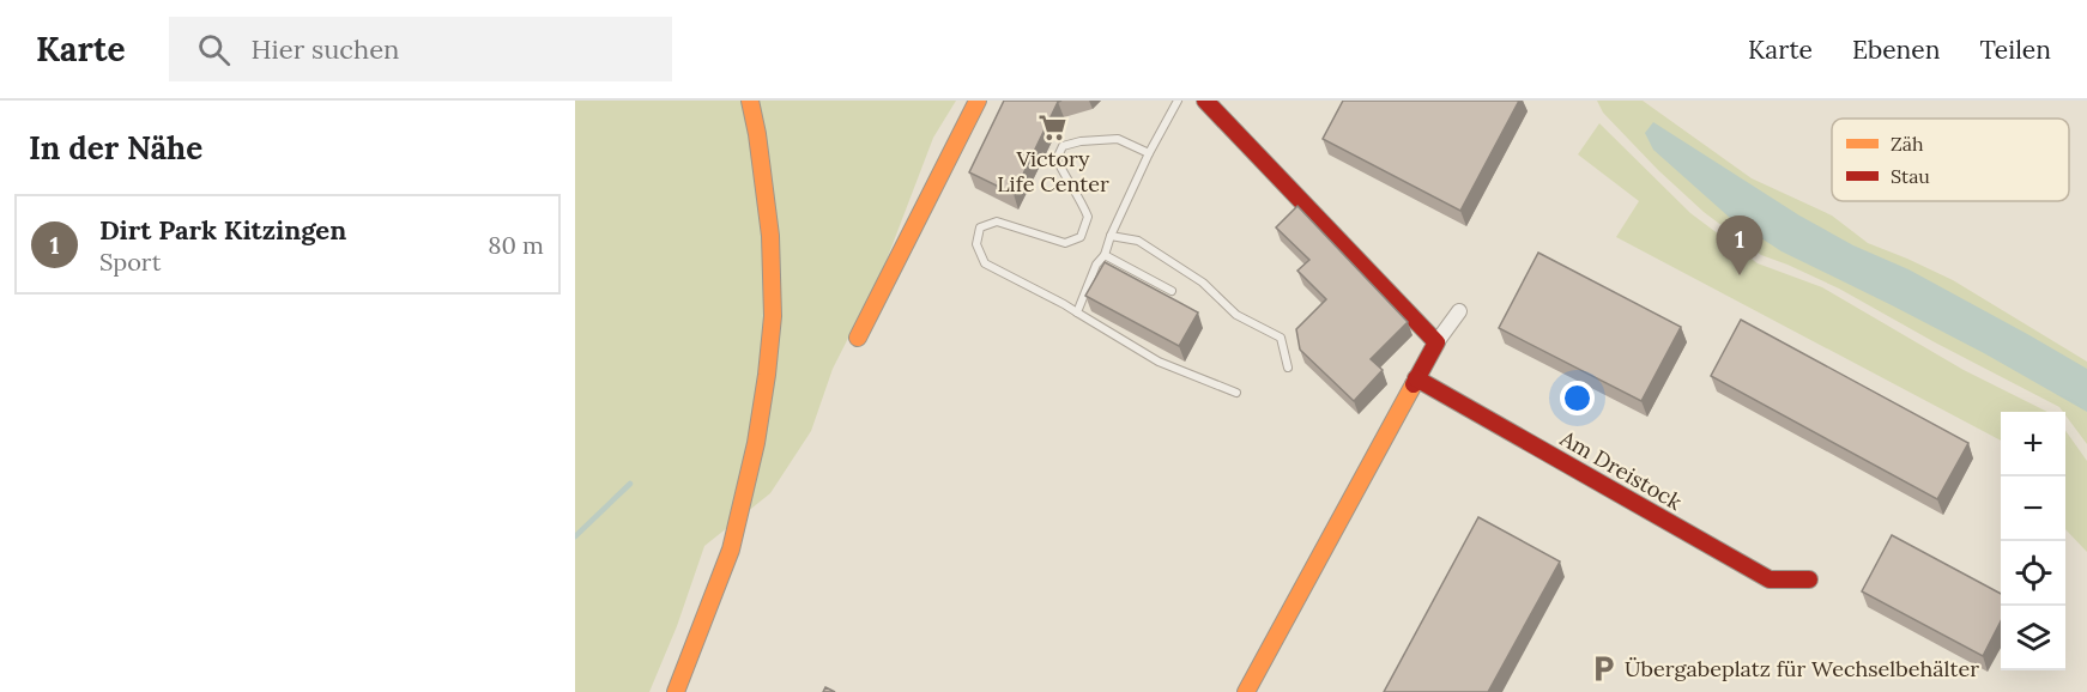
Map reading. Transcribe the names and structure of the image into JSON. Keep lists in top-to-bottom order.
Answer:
{
  "streets": {
    "street": ["Am Dreistock"]
  },
  "places": {
    "supermarket": ["Victory Life Center"],
    "parking": ["Übergabeplatz für Wechselbehälter"]
  },
  "legend": ["Zäh", "Stau"],
  "page": {
    "header": "Karte",
    "search": "Hier suchen",
    "nav": ["Karte", "Ebenen", "Teilen"],
    "heading": "In der Nähe",
    "list": [
      {
        "mark": "1",
        "name": "Dirt Park Kitzingen",
        "note": "Sport",
        "value": "80 m"
      }
    ],
    "pins": "1",
    "map_buttons": ["+", "−"]
  }
}
